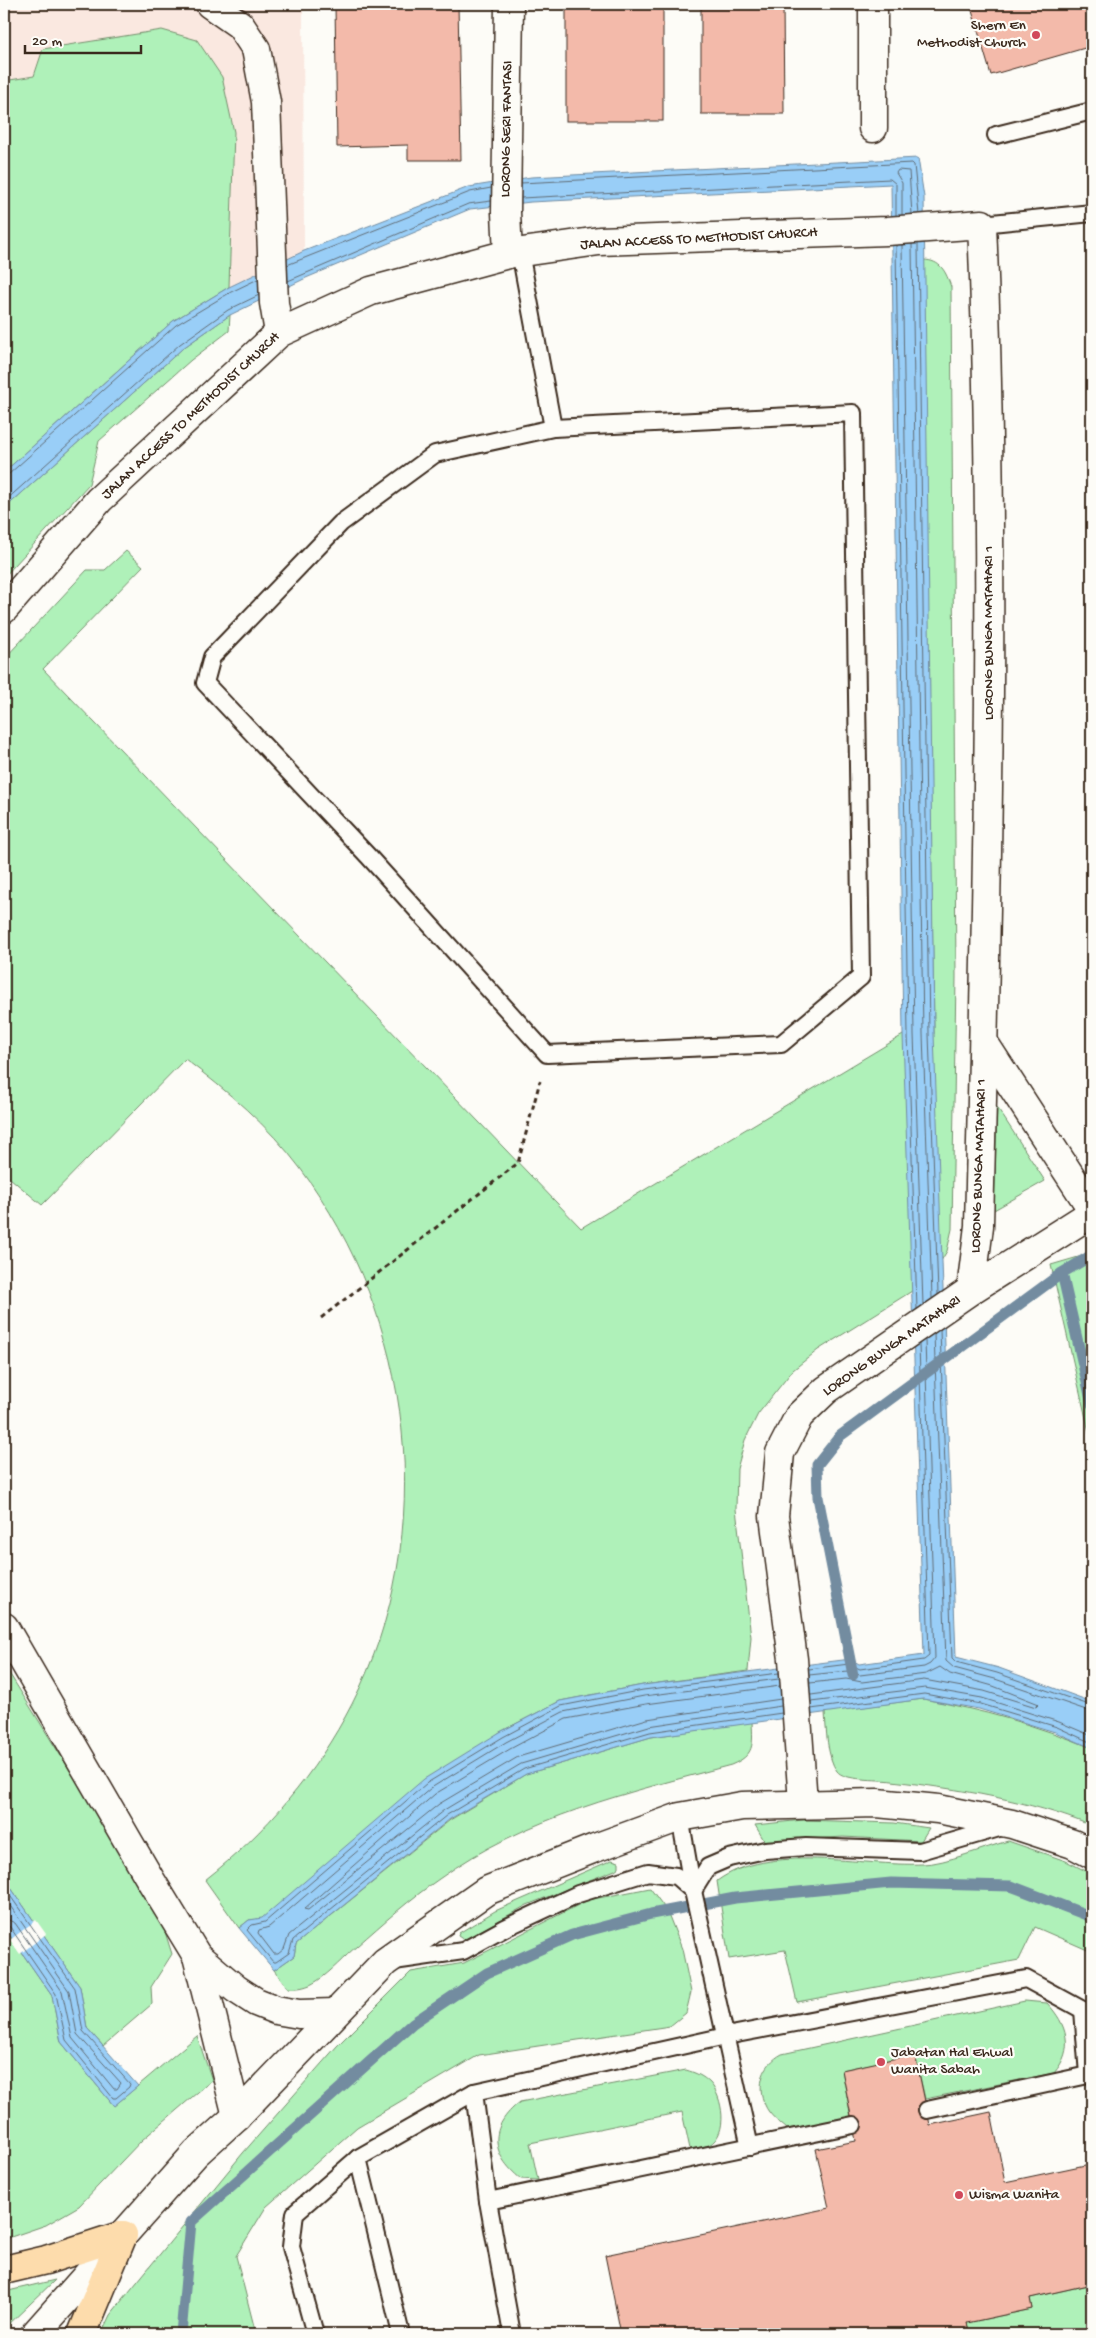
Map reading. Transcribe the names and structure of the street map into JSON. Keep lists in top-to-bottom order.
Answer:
{
  "streets": {
    "street": [
      "LORONG SERI FANTASI",
      "JALAN ACCESS TO METHODIST CHURCH",
      "LORONG BUNGA MATAHARI 1",
      "LORONG BUNGA MATAHARI"
    ]
  },
  "crossings": [
    ["LORONG SERI FANTASI", "JALAN ACCESS TO METHODIST CHURCH"],
    ["JALAN ACCESS TO METHODIST CHURCH", "LORONG BUNGA MATAHARI 1"],
    ["LORONG BUNGA MATAHARI 1", "LORONG BUNGA MATAHARI"]
  ],
  "places": ["Shern En Methodist Church", "Jabatan Hal Ehwal Wanita Sabah", "Wisma Wanita"],
  "scale_bar": "20 m"
}
